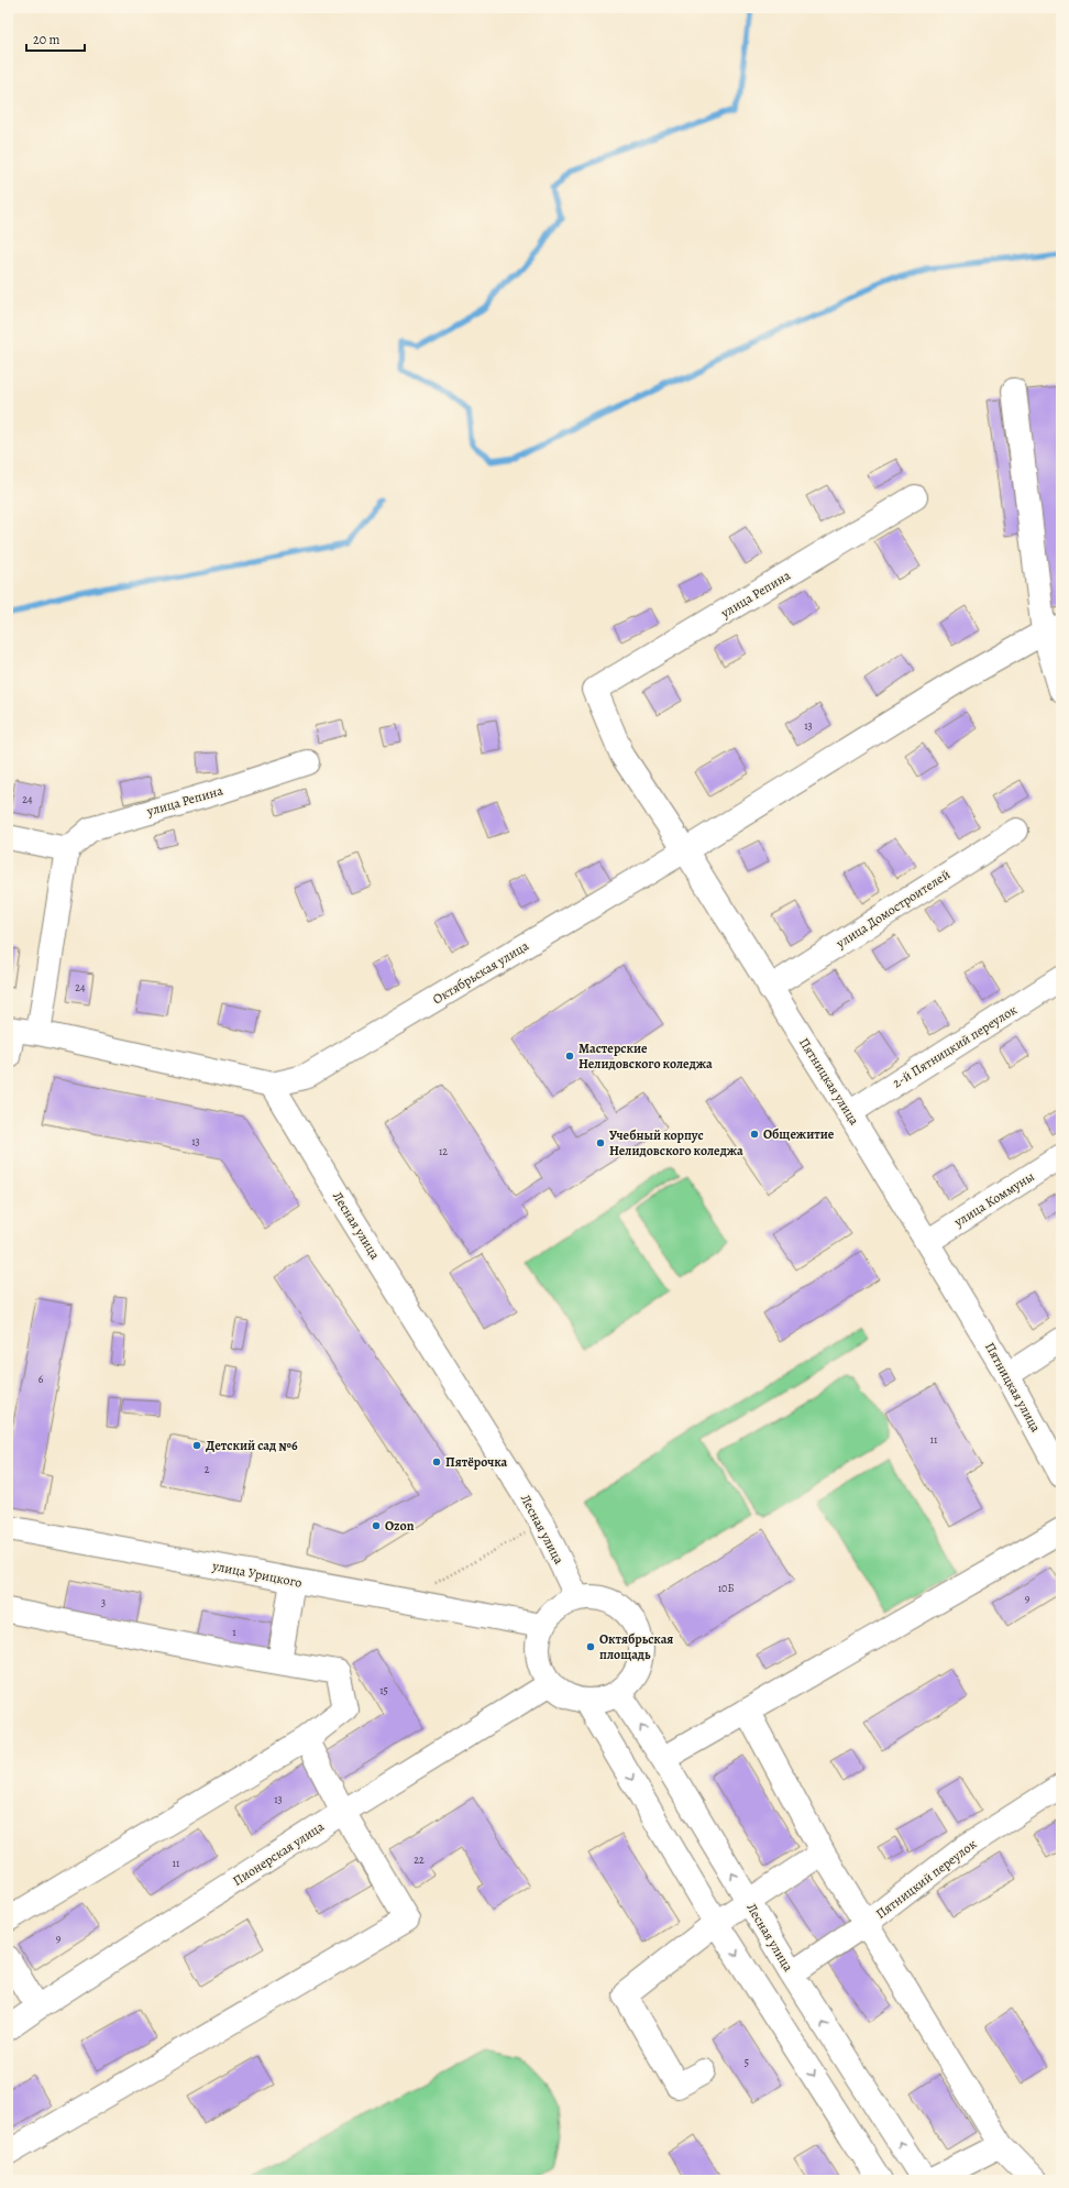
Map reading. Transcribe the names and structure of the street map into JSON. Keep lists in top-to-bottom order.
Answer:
{
  "streets": {
    "street": [
      "улица Репина",
      "улица Домостроителей",
      "Октябрьская улица",
      "2-й Пятницкий переулок",
      "Пятницкая улица",
      "улица Коммуны",
      "Лесная улица",
      "улица Урицкого",
      "Пионерская улица",
      "Пятницкий переулок"
    ]
  },
  "crossings": [
    ["улица Репина", "Пятницкая улица"],
    ["улица Домостроителей", "Пятницкая улица"],
    ["Октябрьская улица", "Пятницкая улица"],
    ["Октябрьская улица", "Лесная улица"],
    ["2-й Пятницкий переулок", "Пятницкая улица"],
    ["Пятницкая улица", "улица Коммуны"],
    ["Лесная улица", "улица Урицкого"],
    ["Лесная улица", "Пионерская улица"],
    ["Лесная улица", "Пятницкий переулок"],
    ["улица Урицкого", "Пионерская улица"]
  ],
  "places": [
    "Мастерские Нелидовского коледжа",
    "Общежитие",
    "Учебный корпус Нелидовского коледжа",
    "Детский сад №6",
    "Пятёрочка",
    "Ozon",
    "Октябрьская площадь"
  ],
  "house_numbers": [
    "13",
    "24",
    "24",
    "13",
    "12",
    "6",
    "11",
    "2",
    "10Б",
    "9",
    "3",
    "1",
    "15",
    "13",
    "22",
    "11",
    "9",
    "5"
  ],
  "scale_bar": "20 m"
}
